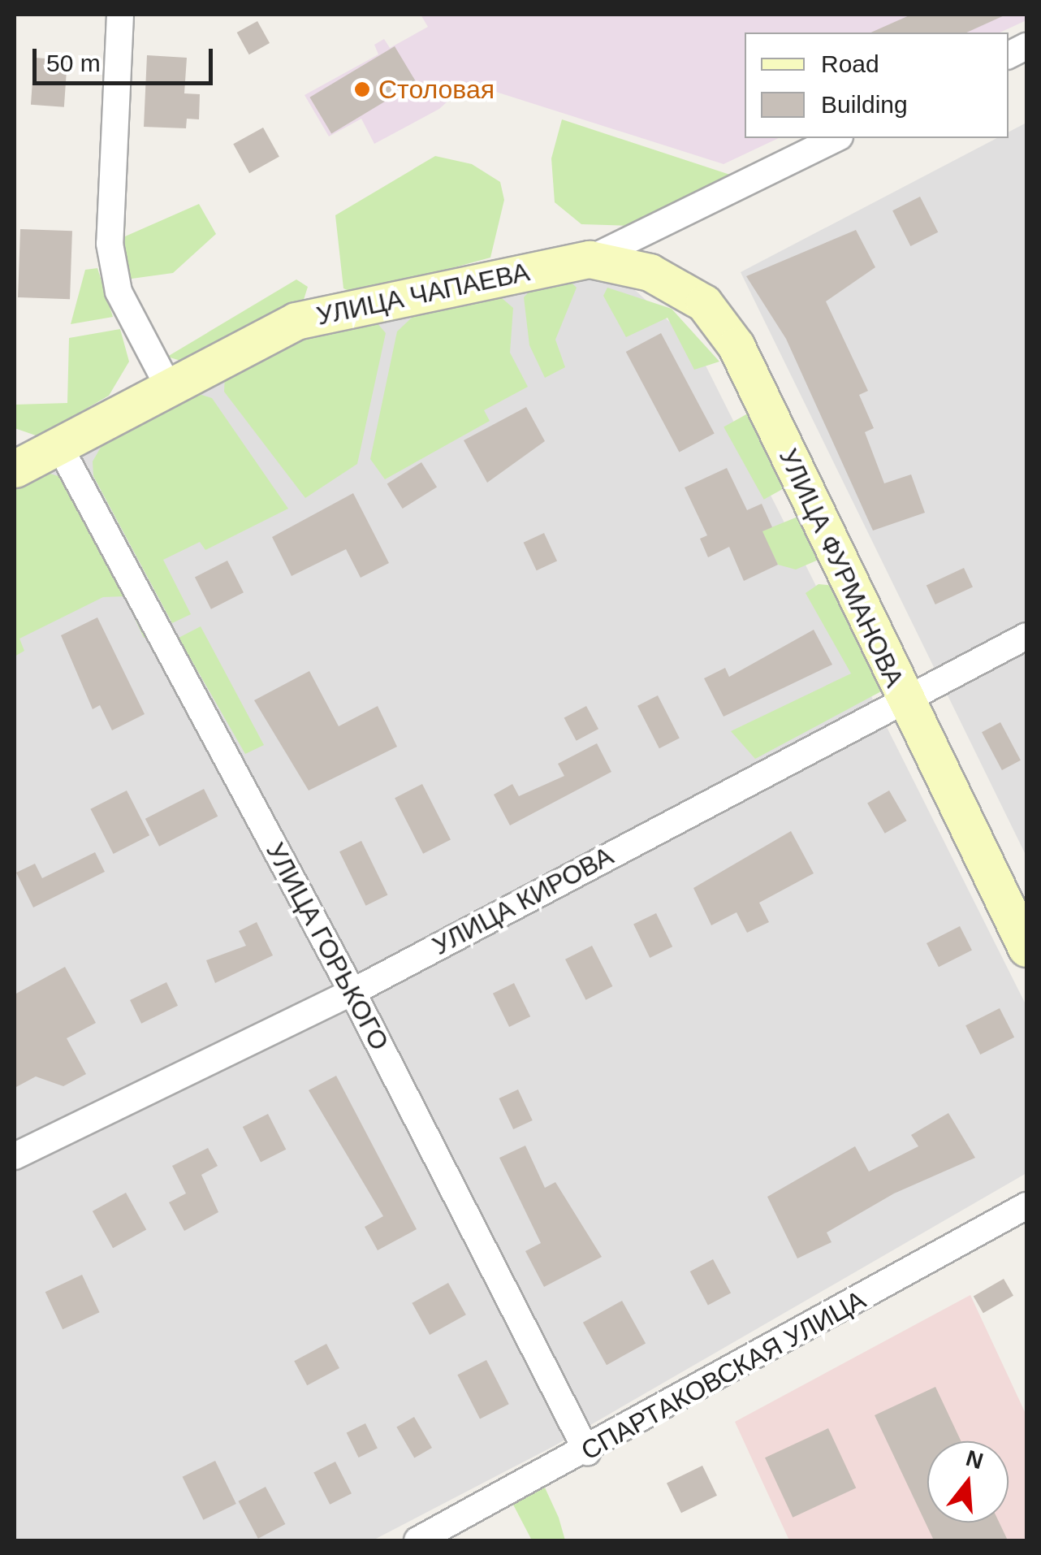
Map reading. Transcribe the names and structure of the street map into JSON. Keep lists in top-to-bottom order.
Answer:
{
  "streets": {
    "street": [
      "УЛИЦА ЧАПАЕВА",
      "УЛИЦА ФУРМАНОВА",
      "УЛИЦА КИРОВА",
      "УЛИЦА ГОРЬКОГО",
      "СПАРТАКОВСКАЯ УЛИЦА"
    ]
  },
  "crossings": [
    ["УЛИЦА ЧАПАЕВА", "УЛИЦА ФУРМАНОВА"],
    ["УЛИЦА ЧАПАЕВА", "УЛИЦА ГОРЬКОГО"],
    ["УЛИЦА ФУРМАНОВА", "УЛИЦА КИРОВА"],
    ["УЛИЦА КИРОВА", "УЛИЦА ГОРЬКОГО"],
    ["УЛИЦА ГОРЬКОГО", "СПАРТАКОВСКАЯ УЛИЦА"]
  ],
  "places": ["Столовая"],
  "legend": ["Road", "Building"],
  "scale_bar": "50 m",
  "north": "top"
}
